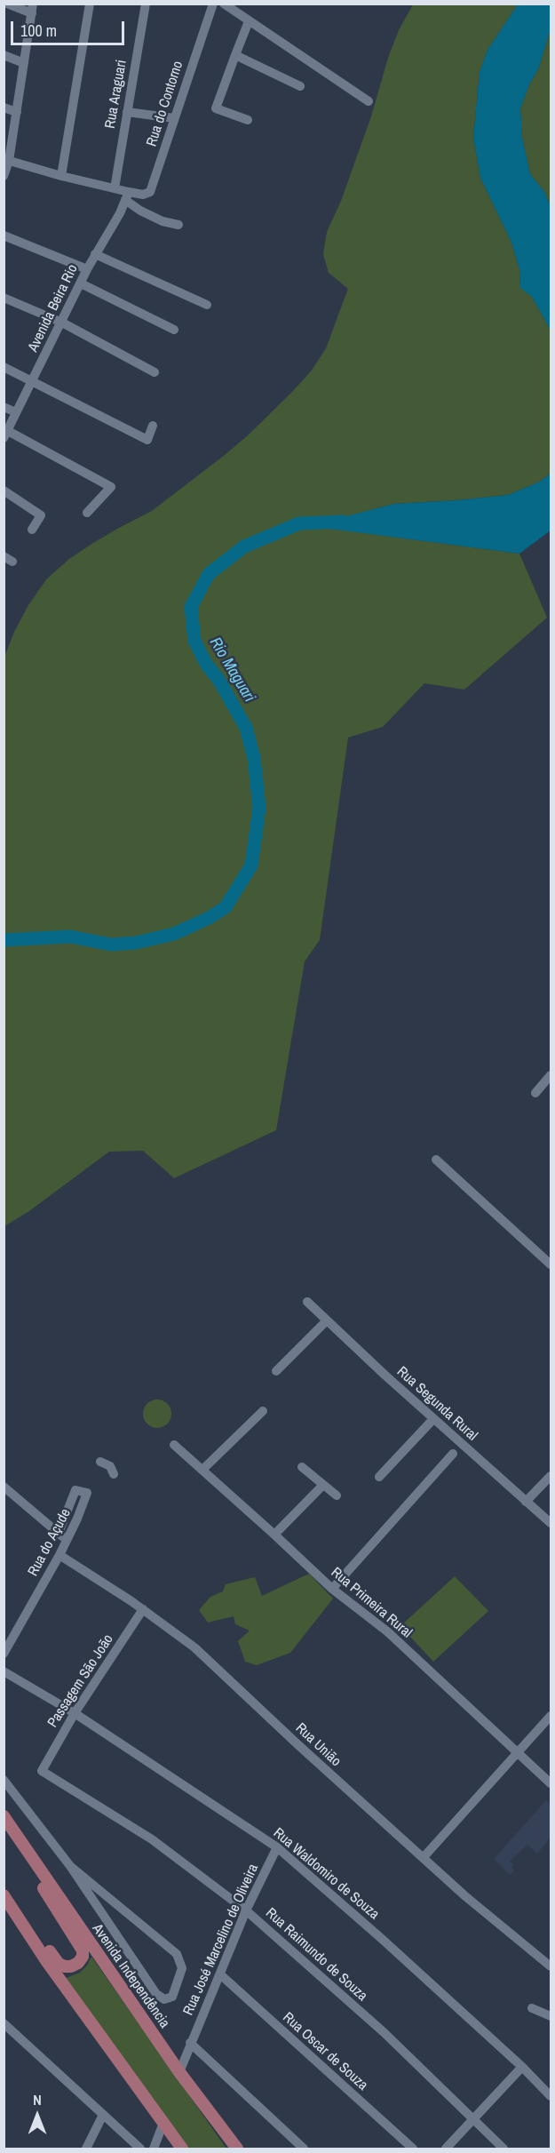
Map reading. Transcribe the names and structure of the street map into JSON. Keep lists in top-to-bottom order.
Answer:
{
  "streets": {
    "main road": ["Avenida Independência"],
    "street": [
      "Rua Araguari",
      "Rua do Contorno",
      "Avenida Beira Rio",
      "Rua Segunda Rural",
      "Rua do Açude",
      "Rua Primeira Rural",
      "Passagem São João",
      "Rua União",
      "Rua Waldomiro de Souza",
      "Rua José Marcelino de Oliveira",
      "Rua Raimundo de Souza",
      "Rua Oscar de Souza"
    ]
  },
  "crossings": [
    ["Rua do Contorno", "Avenida Beira Rio"],
    ["Rua do Açude", "Rua União"],
    ["Passagem São João", "Rua União"],
    ["Passagem São João", "Rua Waldomiro de Souza"],
    ["Passagem São João", "Rua Raimundo de Souza"],
    ["Rua Waldomiro de Souza", "Rua José Marcelino de Oliveira"],
    ["Rua José Marcelino de Oliveira", "Rua Raimundo de Souza"],
    ["Rua José Marcelino de Oliveira", "Avenida Independência"],
    ["Rua José Marcelino de Oliveira", "Rua Oscar de Souza"]
  ],
  "water": ["Rio Maguari"],
  "scale_bar": "100 m",
  "north": "top"
}
